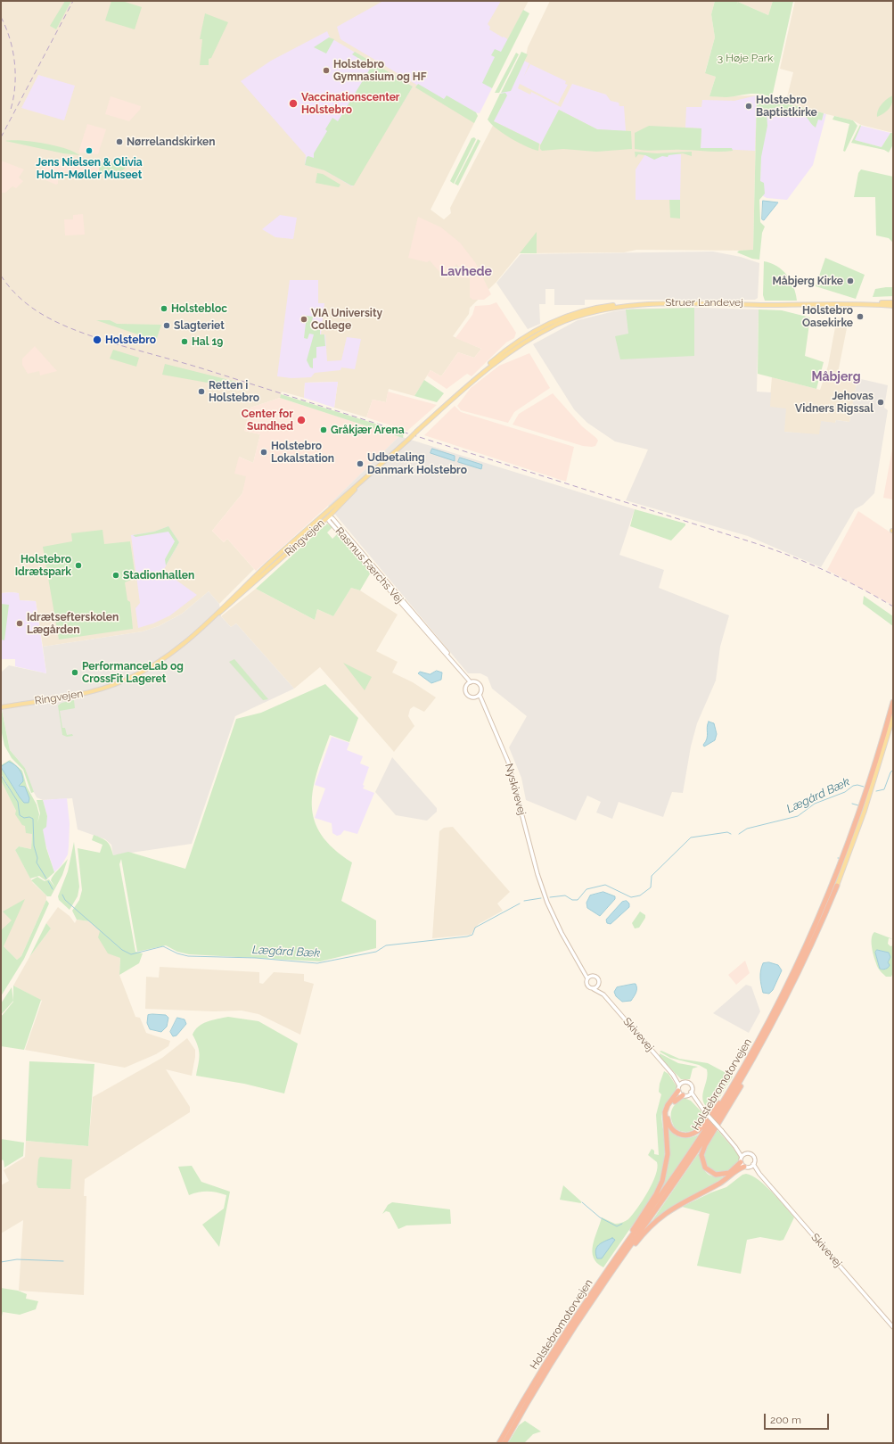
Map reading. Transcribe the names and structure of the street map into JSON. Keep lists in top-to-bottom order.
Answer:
{
  "streets": {
    "highway": ["Holstebromotorvejen"],
    "main road": [
      "Struer Landevej",
      "Ringvejen",
      "Rasmus Færchs Vej",
      "Nyskivevej",
      "Skivevej"
    ]
  },
  "crossings": [
    ["Struer Landevej", "Ringvejen"],
    ["Ringvejen", "Rasmus Færchs Vej"],
    ["Rasmus Færchs Vej", "Nyskivevej"]
  ],
  "districts": ["Lavhede", "Måbjerg"],
  "water": ["Lægård Bæk"],
  "parks": ["3 Høje Park"],
  "places": [
    "Holstebro Gymnasium og HF",
    "Vaccinationscenter Holstebro",
    "Holstebro Baptistkirke",
    "Nørrelandskirken",
    "Jens Nielsen & Olivia Holm-Møller Museet",
    "Måbjerg Kirke",
    "Holstebloc",
    "Holstebro Oasekirke",
    "VIA University College",
    "Slagteriet",
    "Holstebro",
    "Hal 19",
    "Retten i Holstebro",
    "Jehovas Vidners Rigssal",
    "Center for Sundhed",
    "Gråkjær Arena",
    "Holstebro Lokalstation",
    "Udbetaling Danmark Holstebro",
    "Holstebro Idrætspark",
    "Stadionhallen",
    "Idrætsefterskolen Lægården",
    "PerformanceLab og CrossFit Lageret"
  ],
  "scale_bar": "200 m"
}
